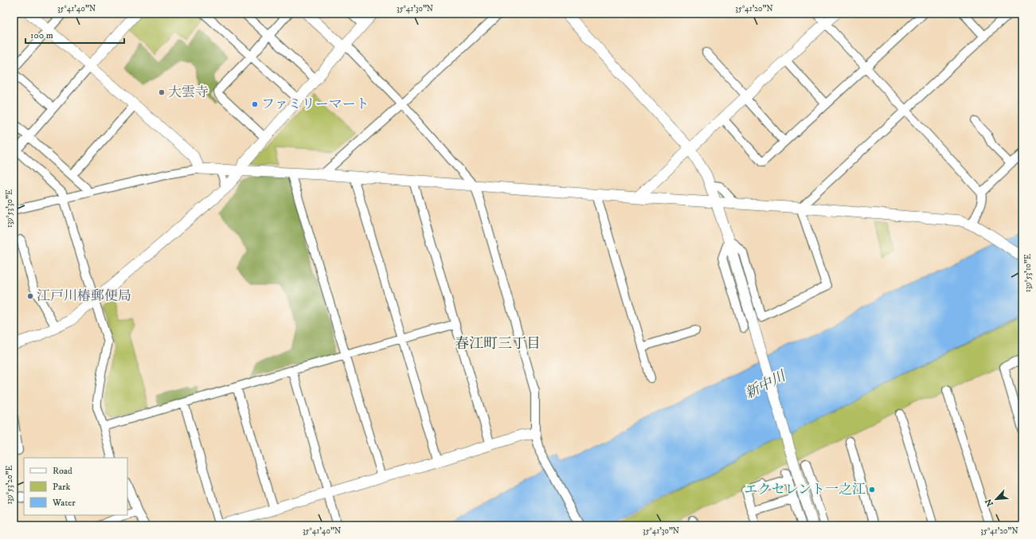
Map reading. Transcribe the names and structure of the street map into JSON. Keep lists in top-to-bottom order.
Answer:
{
  "districts": ["春江町三丁目"],
  "water": ["新中川"],
  "places": [
    "大雲寺",
    "ファミリーマート",
    "江戸川椿郵便局",
    "エクセレント一之江"
  ],
  "legend": ["Road", "Park", "Water"],
  "scale_bar": "100 m",
  "north": "bottom left",
  "coordinates": [
    "35°41'40\"N",
    "35°41'30\"N",
    "35°41'20\"N",
    "139°53'30\"E",
    "139°53'10\"E",
    "139°53'20\"E"
  ]
}
